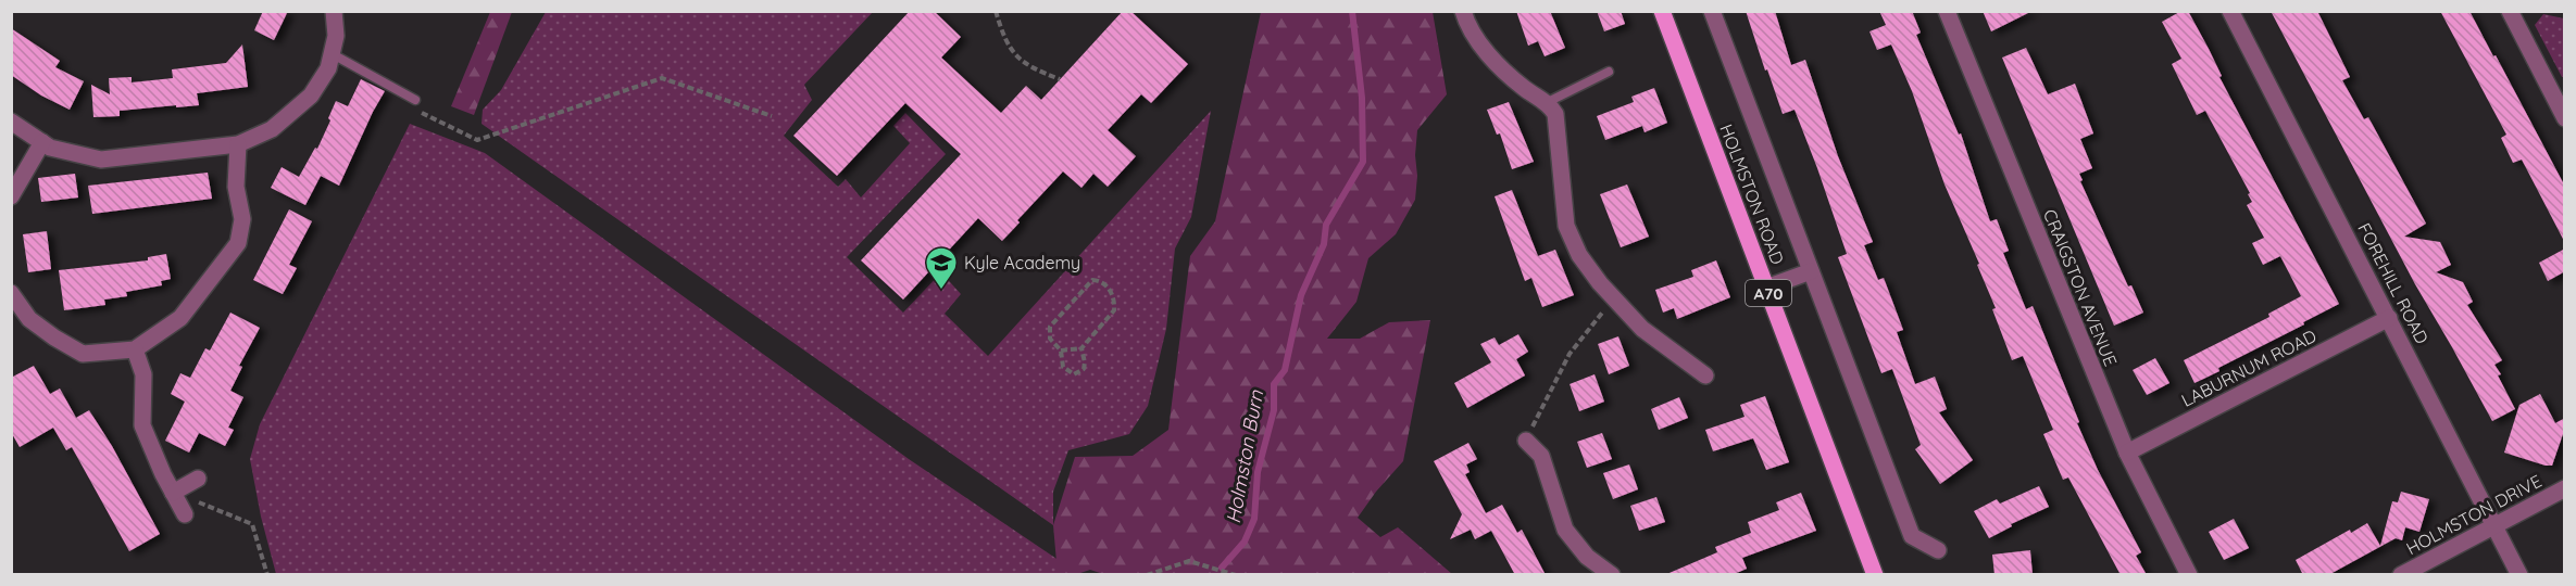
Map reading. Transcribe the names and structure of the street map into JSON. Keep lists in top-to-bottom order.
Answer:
{
  "streets": {
    "main road": ["HOLMSTON ROAD", "A70"],
    "street": [
      "FOREHILL ROAD",
      "CRAIGSTON AVENUE",
      "LABURNUM ROAD",
      "HOLMSTON DRIVE"
    ]
  },
  "crossings": [
    ["FOREHILL ROAD", "LABURNUM ROAD"],
    ["FOREHILL ROAD", "HOLMSTON DRIVE"],
    ["CRAIGSTON AVENUE", "LABURNUM ROAD"]
  ],
  "water": ["Holmston Burn"],
  "places": {
    "school or university": ["Kyle Academy"]
  }
}
